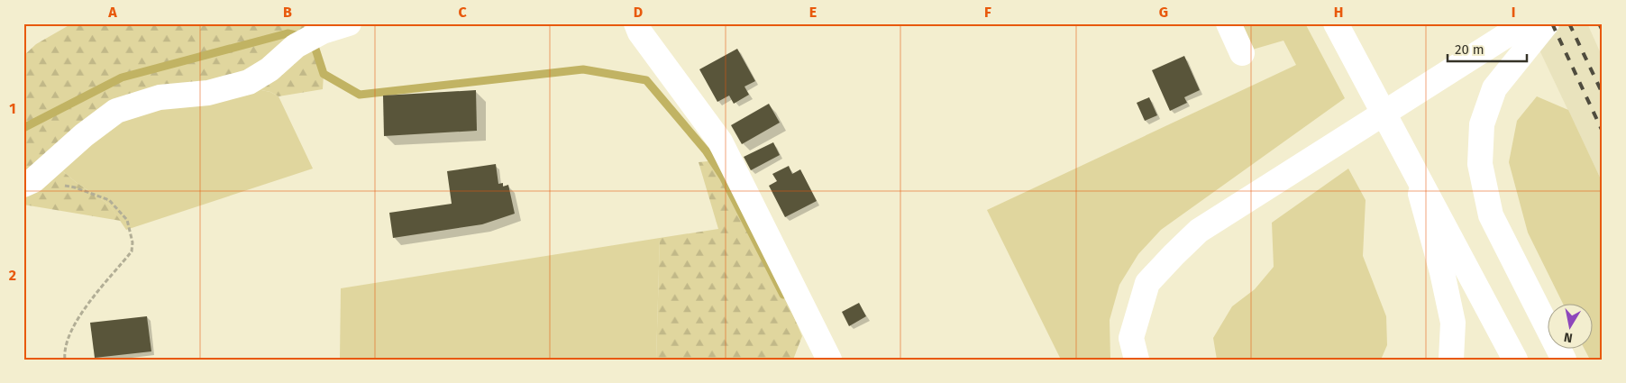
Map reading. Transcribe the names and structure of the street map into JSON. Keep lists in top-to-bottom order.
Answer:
{
  "scale_bar": "20 m",
  "north": "bottom",
  "grid": {
    "columns": [
      "A",
      "B",
      "C",
      "D",
      "E",
      "F",
      "G",
      "H",
      "I"
    ],
    "rows": ["1", "2"]
  }
}
